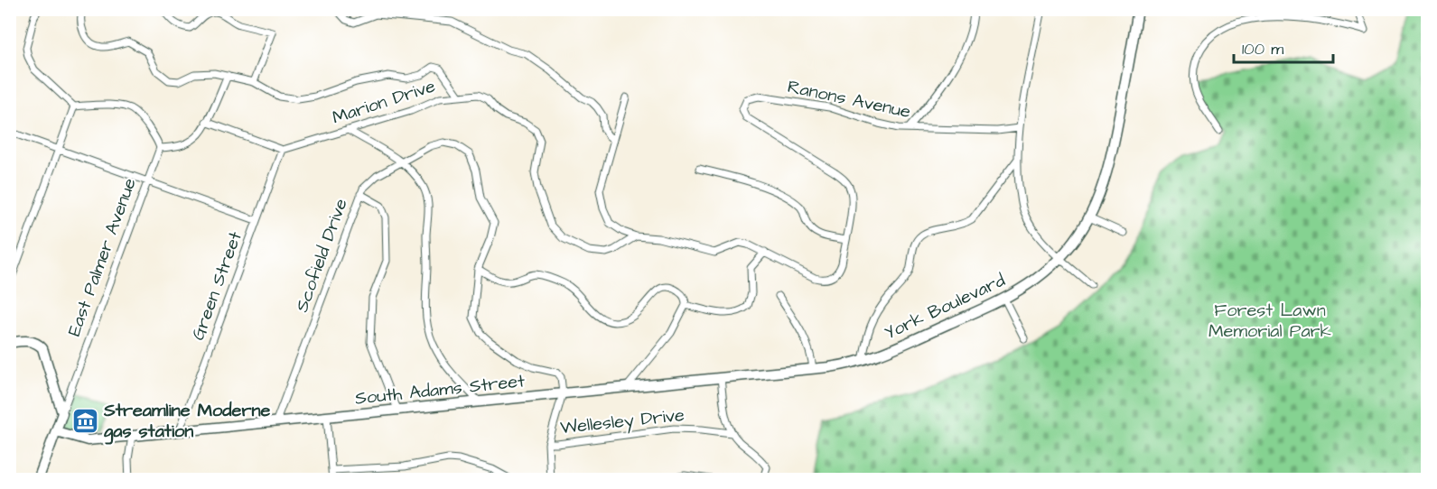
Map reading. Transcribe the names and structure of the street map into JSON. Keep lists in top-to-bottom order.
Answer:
{
  "streets": {
    "street": [
      "Ranons Avenue",
      "Marion Drive",
      "Scofield Drive",
      "East Palmer Avenue",
      "Green Street",
      "York Boulevard",
      "South Adams Street",
      "Wellesley Drive"
    ]
  },
  "crossings": [
    ["Marion Drive", "Green Street"],
    ["Scofield Drive", "South Adams Street"],
    ["East Palmer Avenue", "South Adams Street"],
    ["Green Street", "South Adams Street"],
    ["York Boulevard", "South Adams Street"]
  ],
  "parks": ["Forest Lawn Memorial Park"],
  "places": {
    "museum": ["Streamline Moderne gas station"]
  },
  "scale_bar": "100 m"
}
